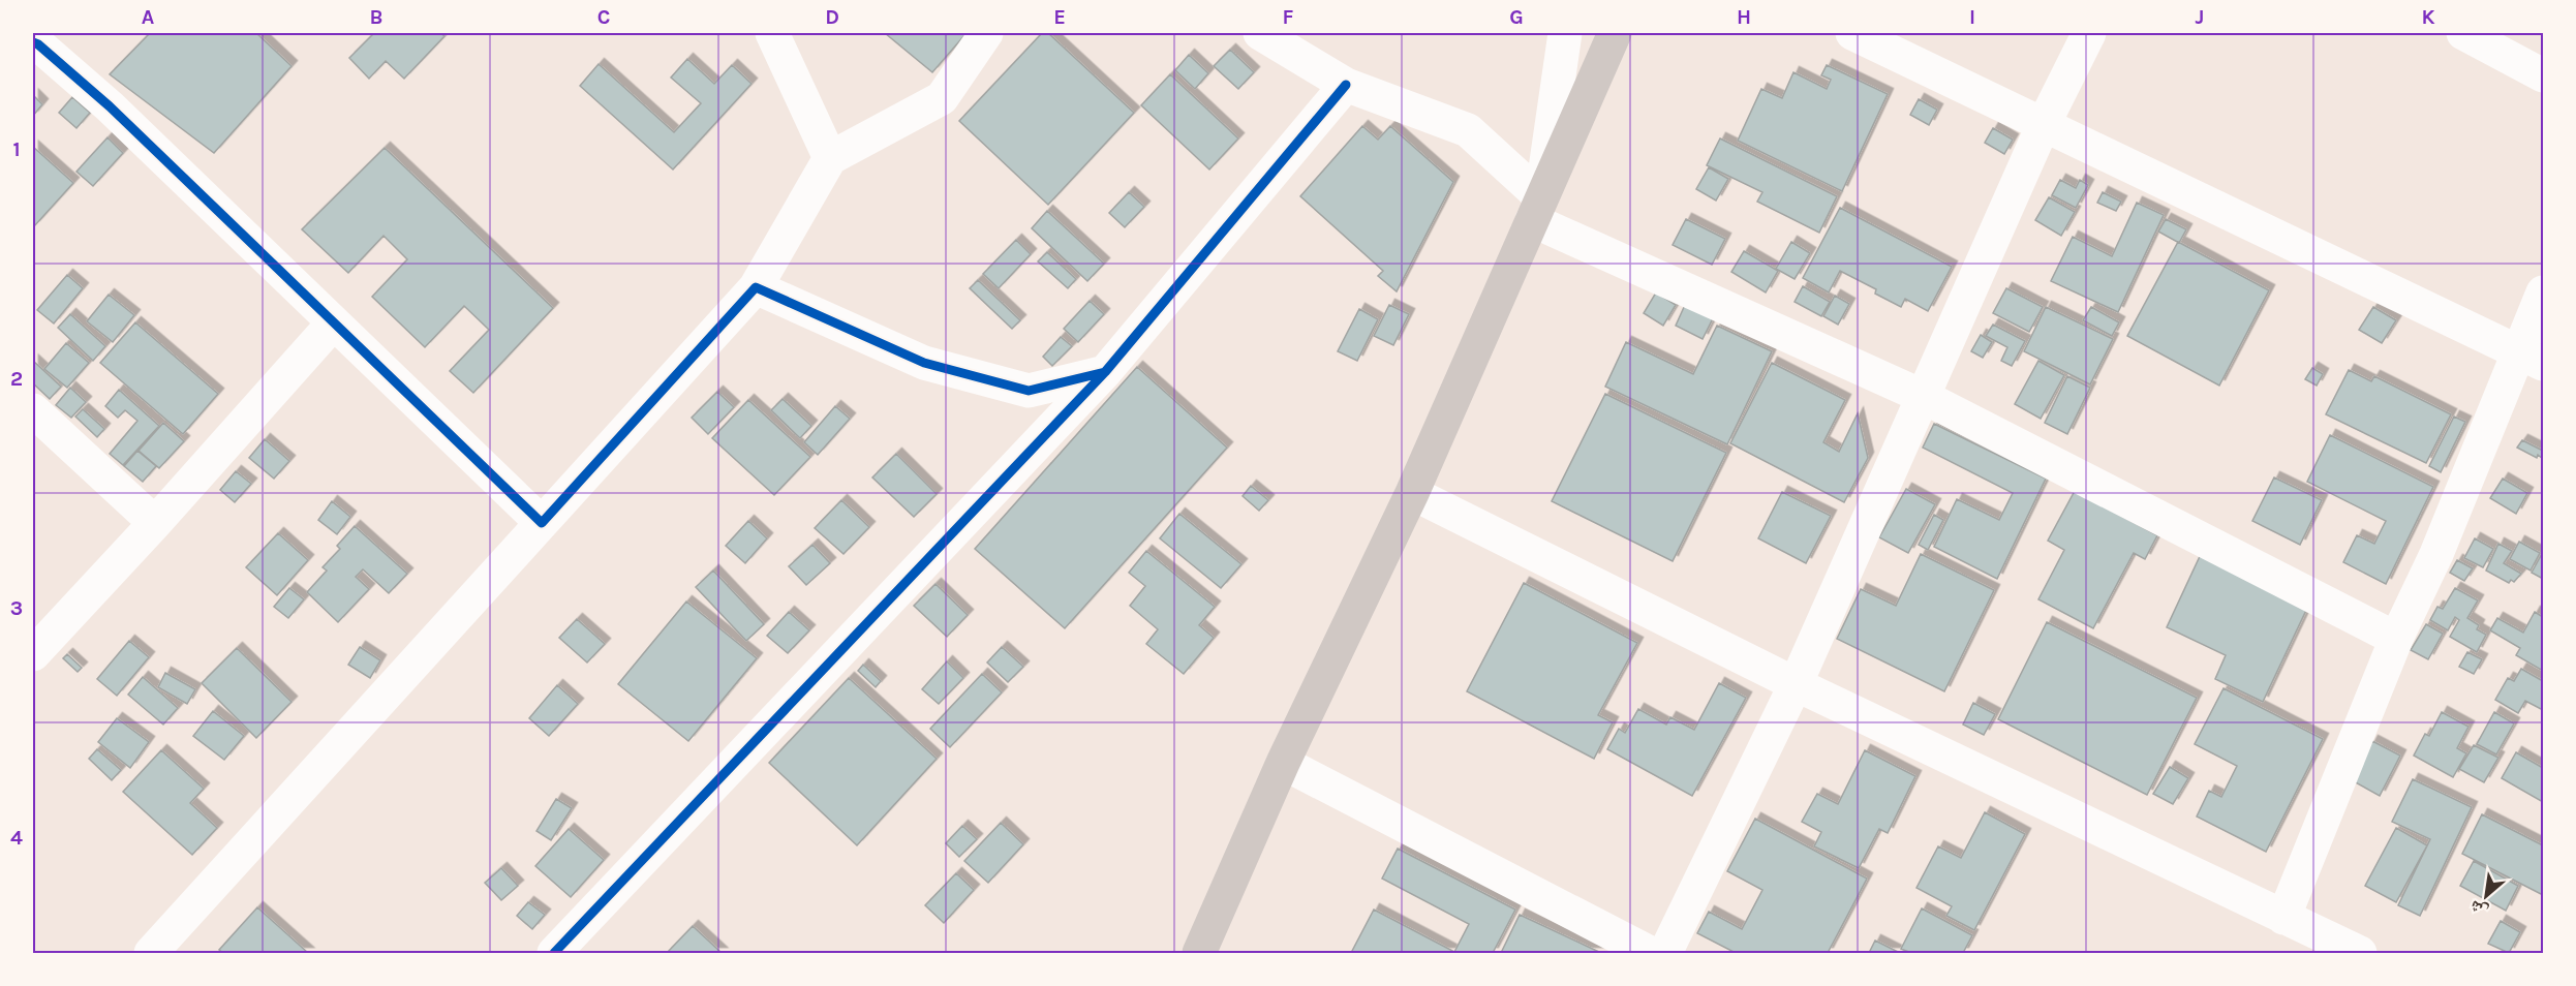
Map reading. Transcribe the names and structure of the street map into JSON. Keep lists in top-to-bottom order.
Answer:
{
  "north": "bottom left",
  "grid": {
    "columns": [
      "A",
      "B",
      "C",
      "D",
      "E",
      "F",
      "G",
      "H",
      "I",
      "J",
      "K"
    ],
    "rows": [
      "1",
      "2",
      "3",
      "4"
    ]
  }
}
